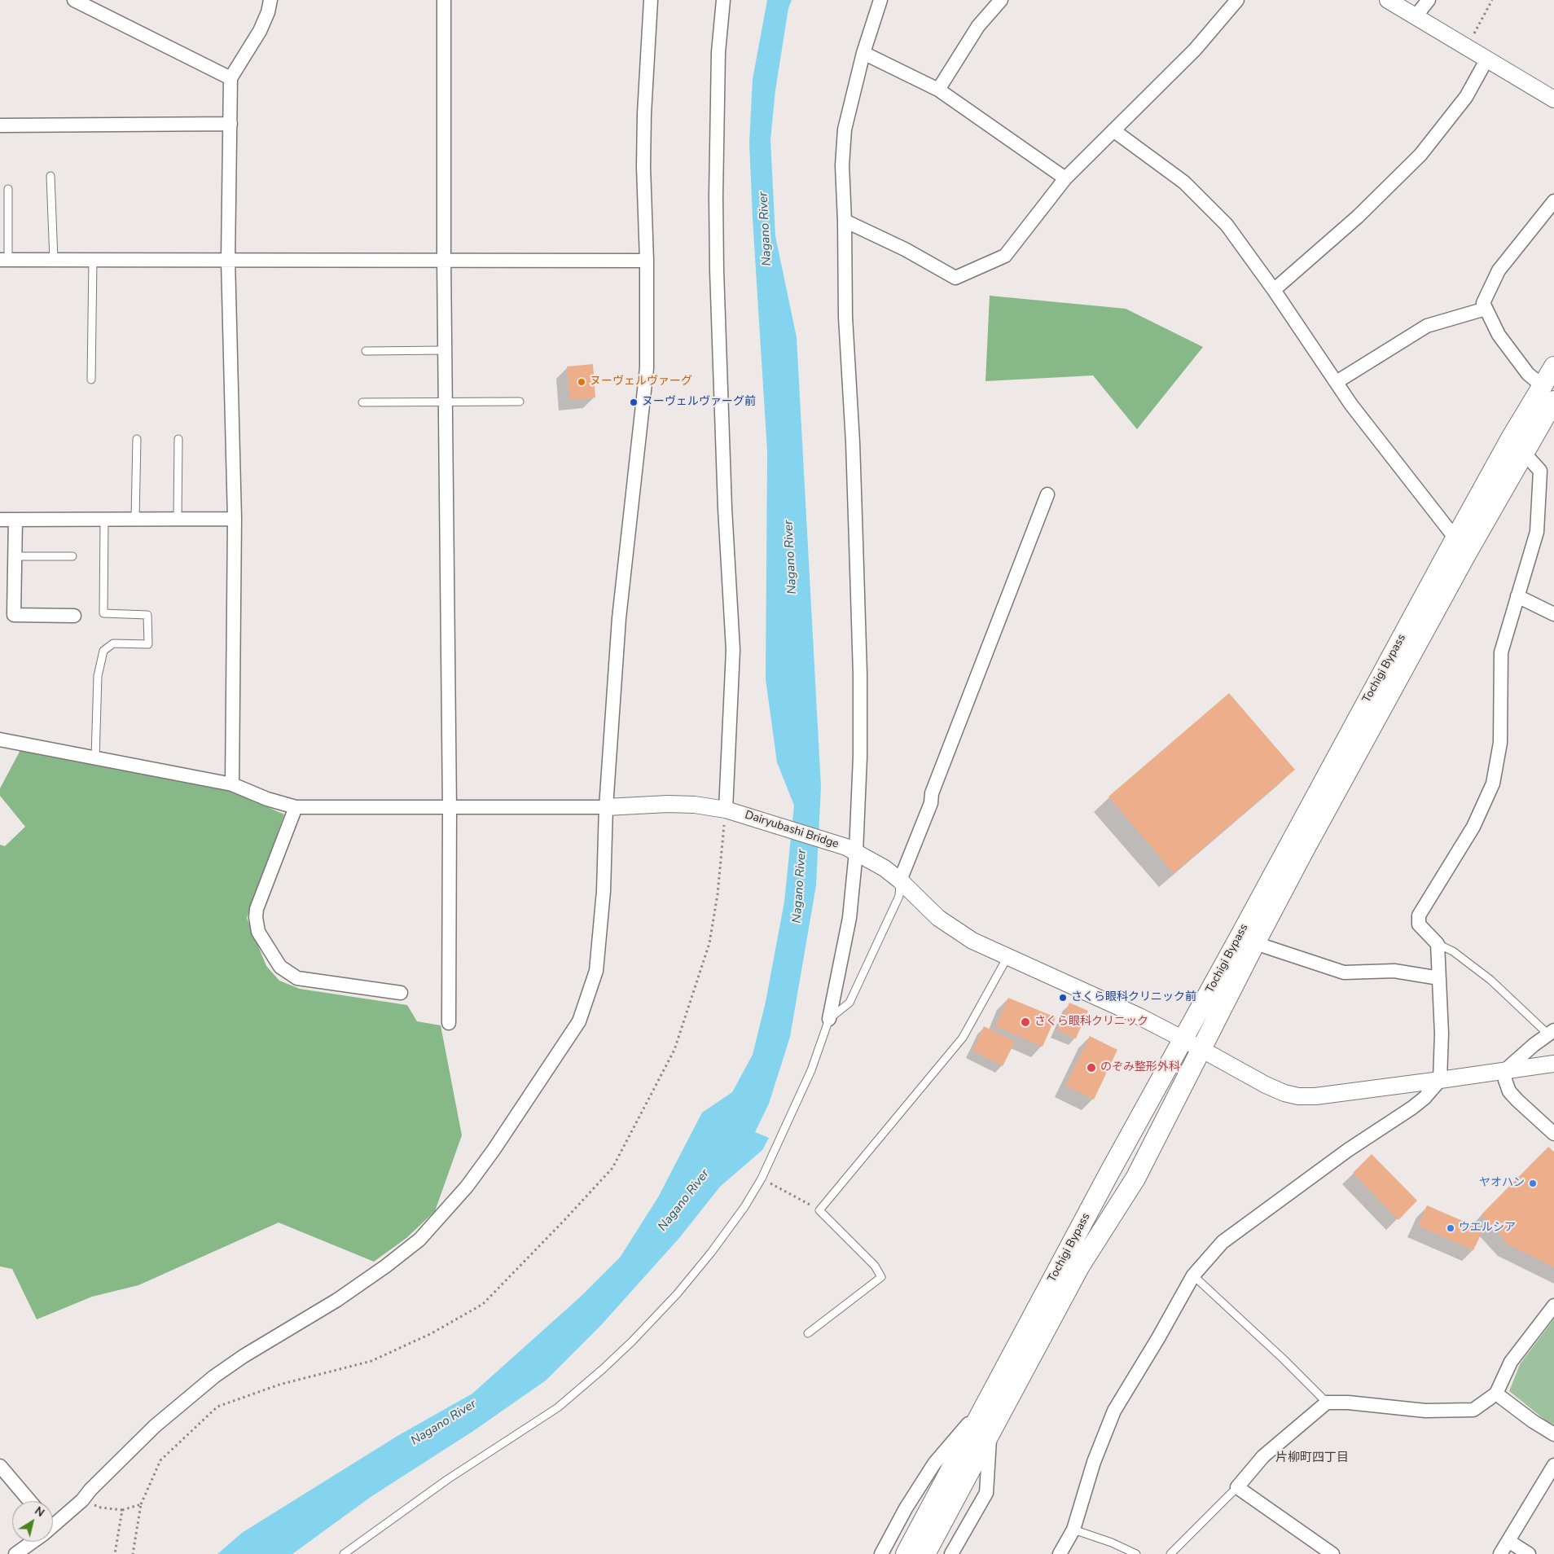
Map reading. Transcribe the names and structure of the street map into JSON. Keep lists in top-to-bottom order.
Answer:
{
  "streets": {
    "main road": ["Tochigi Bypass"],
    "street": ["Dairyubashi Bridge"]
  },
  "crossings": [
    ["Tochigi Bypass", "Dairyubashi Bridge"]
  ],
  "districts": ["片柳町四丁目"],
  "water": ["Nagano River"],
  "places": [
    "ヌーヴェルヴァーグ",
    "ヌーヴェルヴァーグ前",
    "さくら眼科クリニック前",
    "さくら眼科クリニック",
    "のぞみ整形外科",
    "ヤオハン",
    "ウエルシア"
  ],
  "north": "top right"
}
